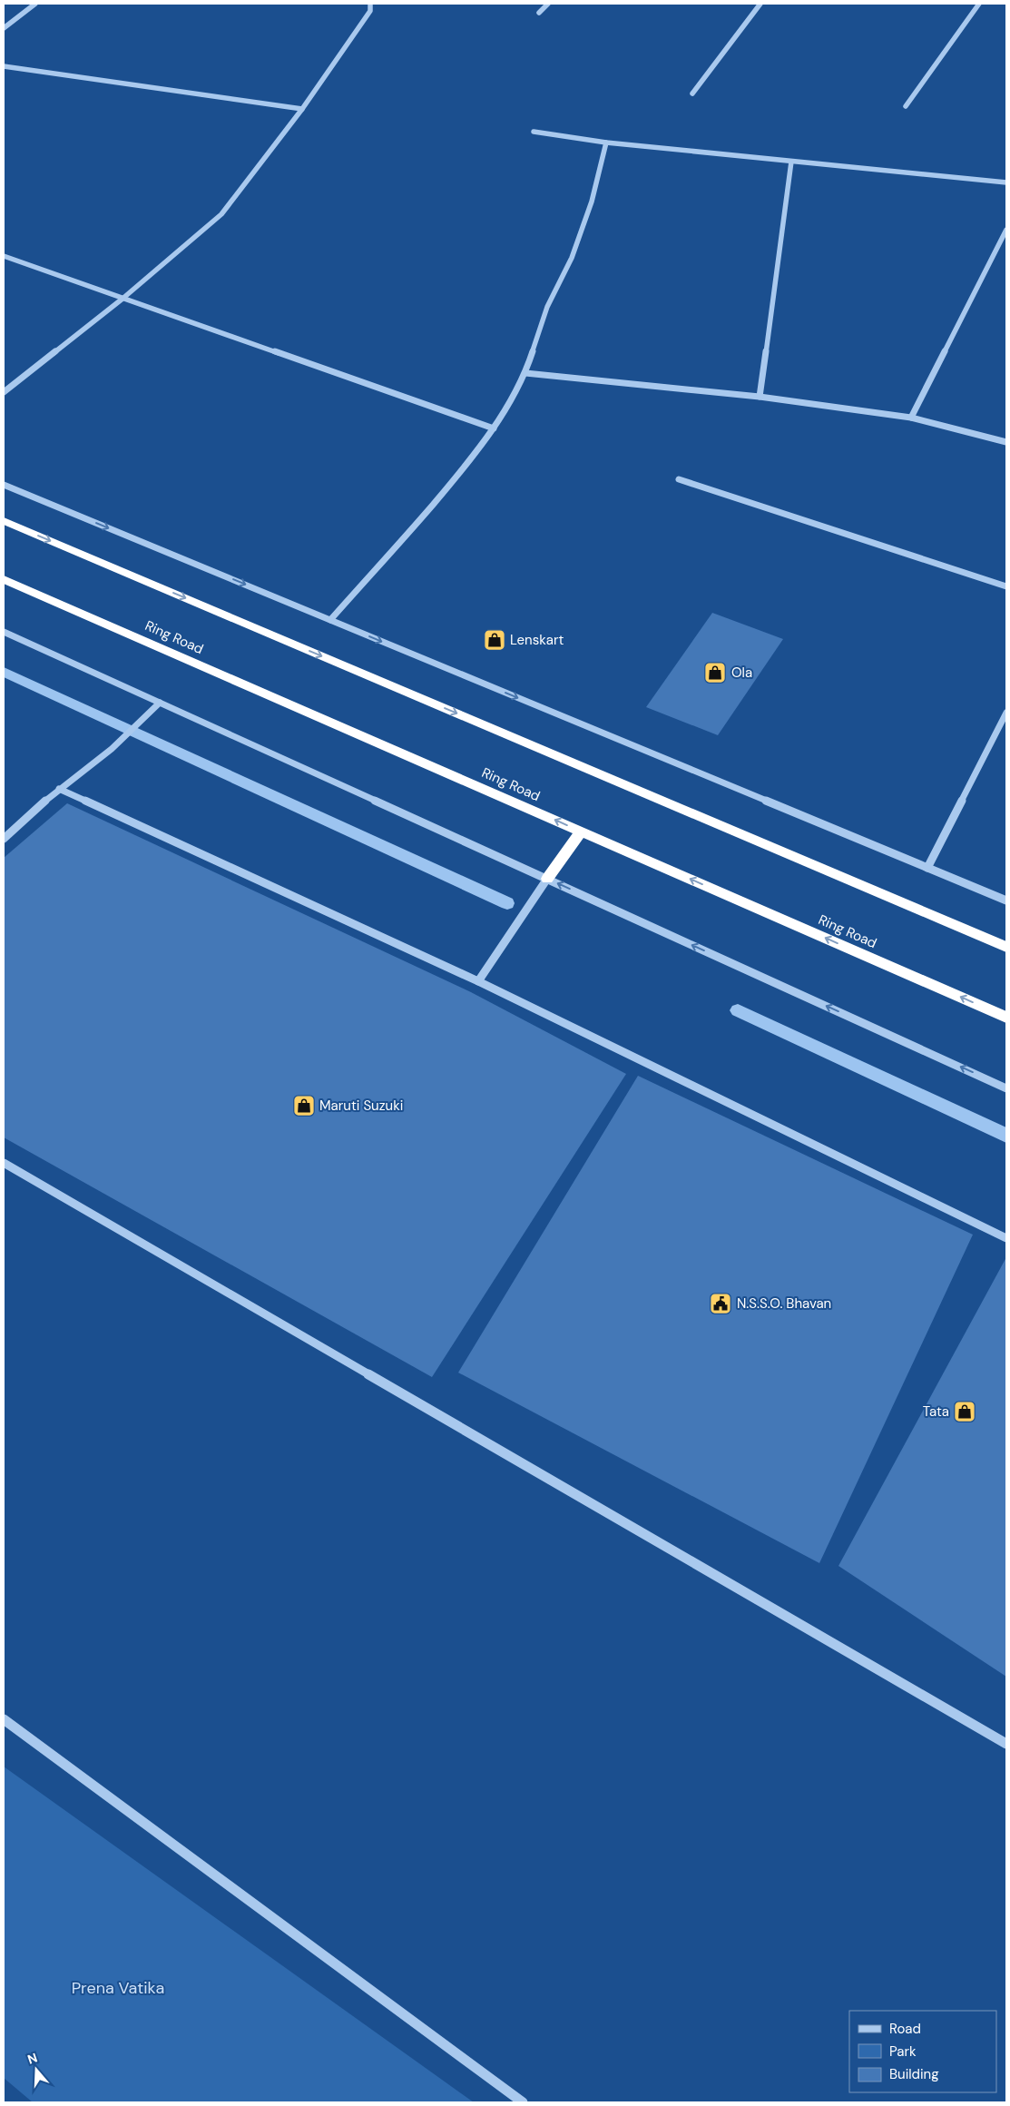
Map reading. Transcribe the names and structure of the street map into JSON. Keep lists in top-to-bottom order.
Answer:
{
  "streets": {
    "highway": ["Ring Road"]
  },
  "parks": ["Prena Vatika"],
  "places": {
    "shop": [
      "Lenskart",
      "Ola",
      "Maruti Suzuki",
      "Tata"
    ],
    "public building": ["N.S.S.O. Bhavan"]
  },
  "legend": ["Road", "Park", "Building"],
  "north": "top"
}
